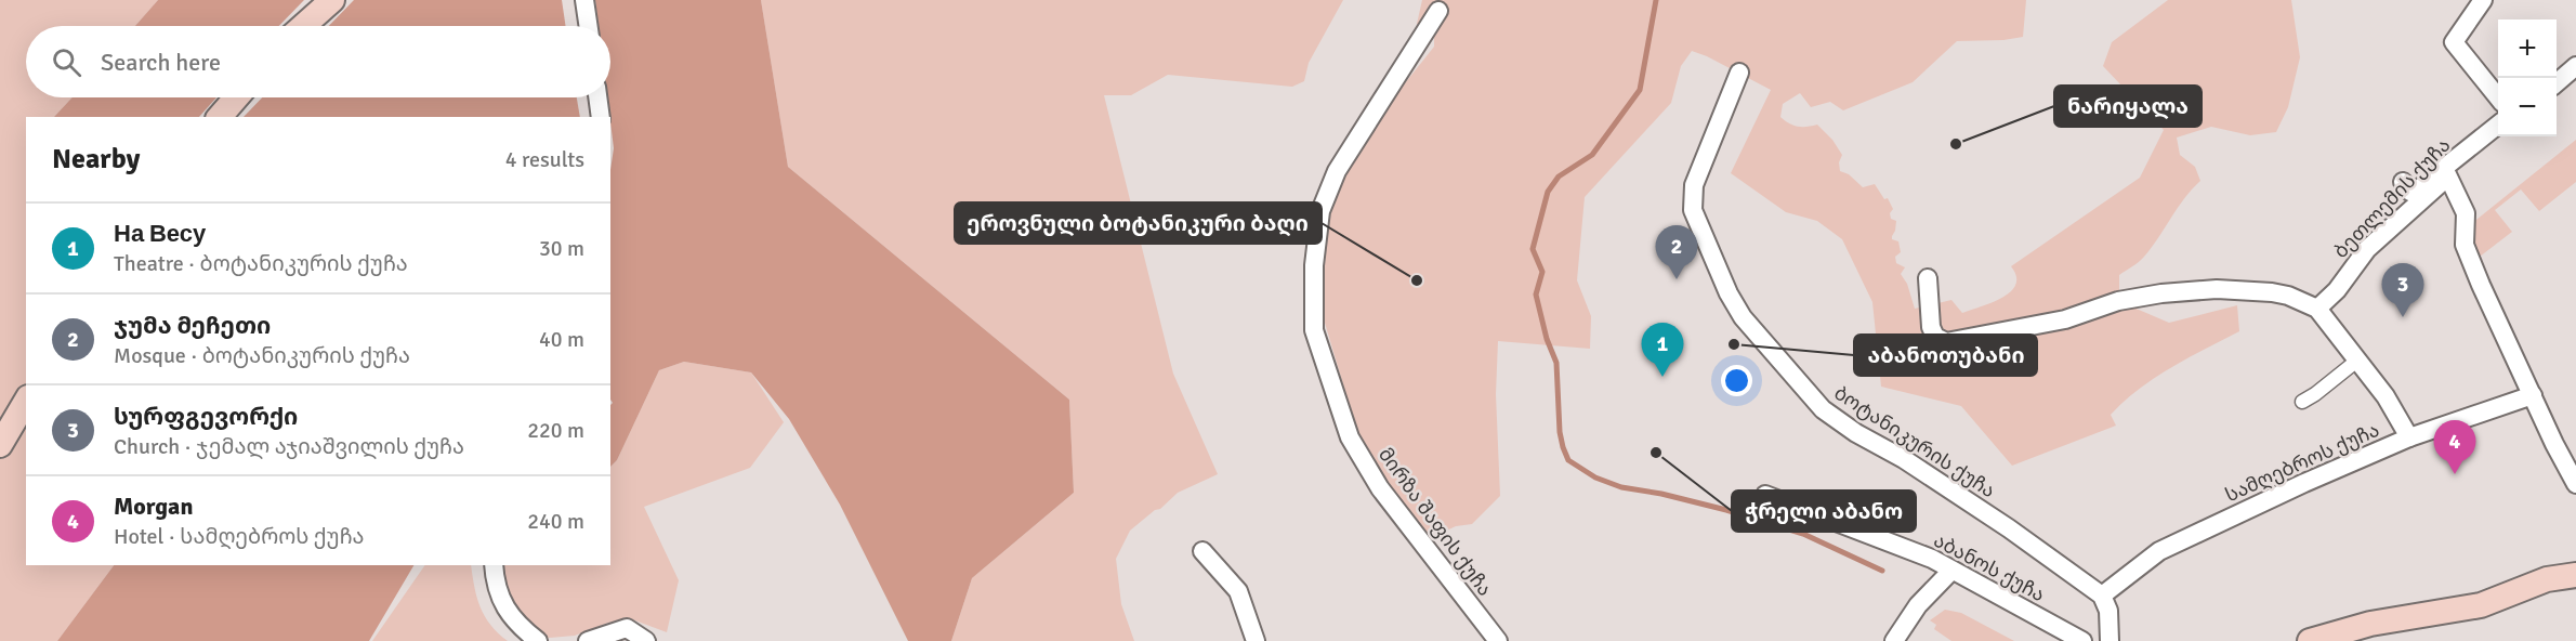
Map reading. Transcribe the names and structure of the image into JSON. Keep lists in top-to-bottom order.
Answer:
{
  "streets": {
    "street": [
      "ბეთლემის ქუჩა",
      "ბოტანიკურის ქუჩა",
      "სამღებროს ქუჩა",
      "მირზა შაფის ქუჩა",
      "აბანოს ქუჩა"
    ]
  },
  "crossings": [
    ["ბოტანიკურის ქუჩა", "სამღებროს ქუჩა"]
  ],
  "places": [
    "ნარიყალა",
    "ეროვნული ბოტანიკური ბაღი",
    "აბანოთუბანი",
    "ჭრელი აბანო"
  ],
  "page": {
    "map_buttons": ["+", "−"],
    "search": "Search here",
    "heading": ["Nearby", "4 results"],
    "list": [
      {
        "mark": "1",
        "name": "На Весу",
        "note": "Theatre · ბოტანიკურის ქუჩა",
        "value": "30 m"
      },
      {
        "mark": "2",
        "name": "ჯუმა მეჩეთი",
        "note": "Mosque · ბოტანიკურის ქუჩა",
        "value": "40 m"
      },
      {
        "mark": "3",
        "name": "სურფგევორქი",
        "note": "Church · ჯემალ აჯიაშვილის ქუჩა",
        "value": "220 m"
      },
      {
        "mark": "4",
        "name": "Morgan",
        "note": "Hotel · სამღებროს ქუჩა",
        "value": "240 m"
      }
    ],
    "pins": [
      "2",
      "3",
      "1",
      "4"
    ]
  }
}
